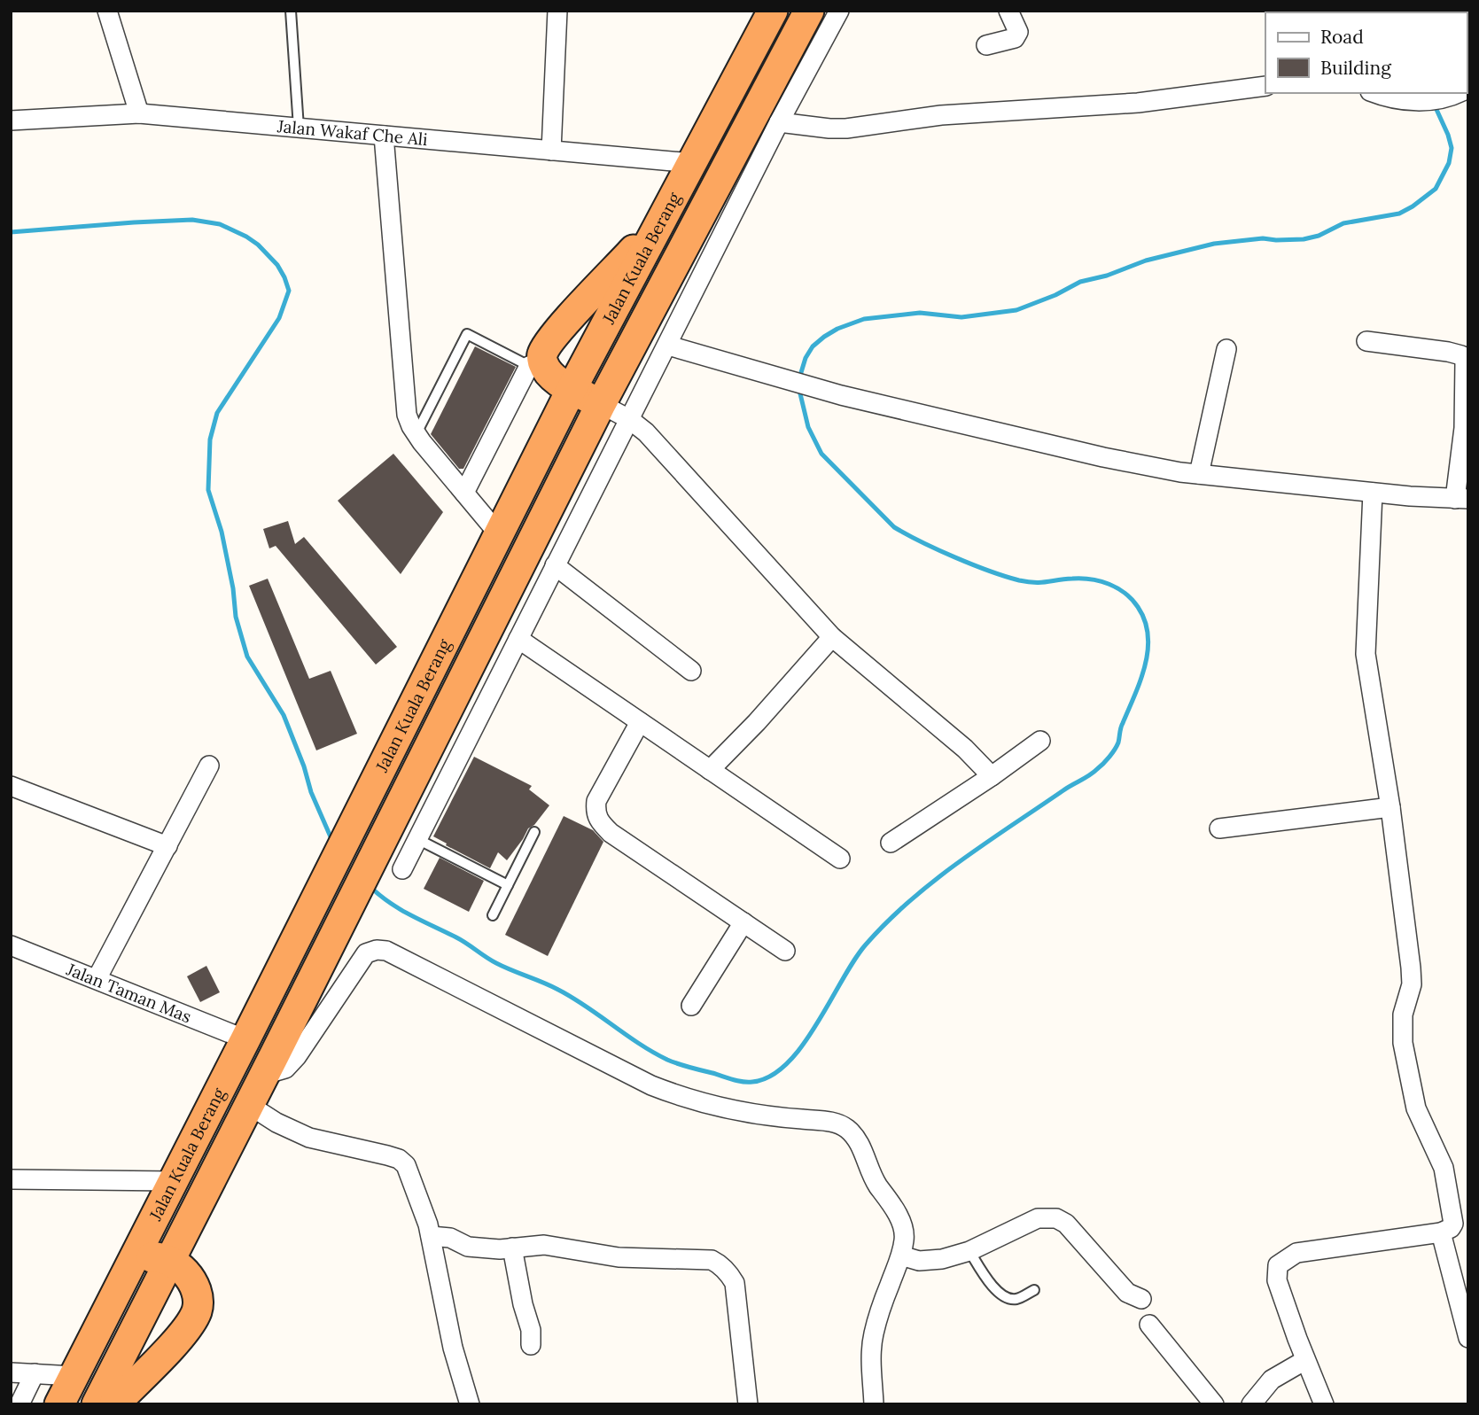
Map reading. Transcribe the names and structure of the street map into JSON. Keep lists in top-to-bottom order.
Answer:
{
  "streets": {
    "highway": ["Jalan Kuala Berang"],
    "street": ["Jalan Wakaf Che Ali", "Jalan Taman Mas"]
  },
  "crossings": [
    ["Jalan Wakaf Che Ali", "Jalan Kuala Berang"],
    ["Jalan Kuala Berang", "Jalan Taman Mas"]
  ],
  "legend": ["Road", "Building"]
}
